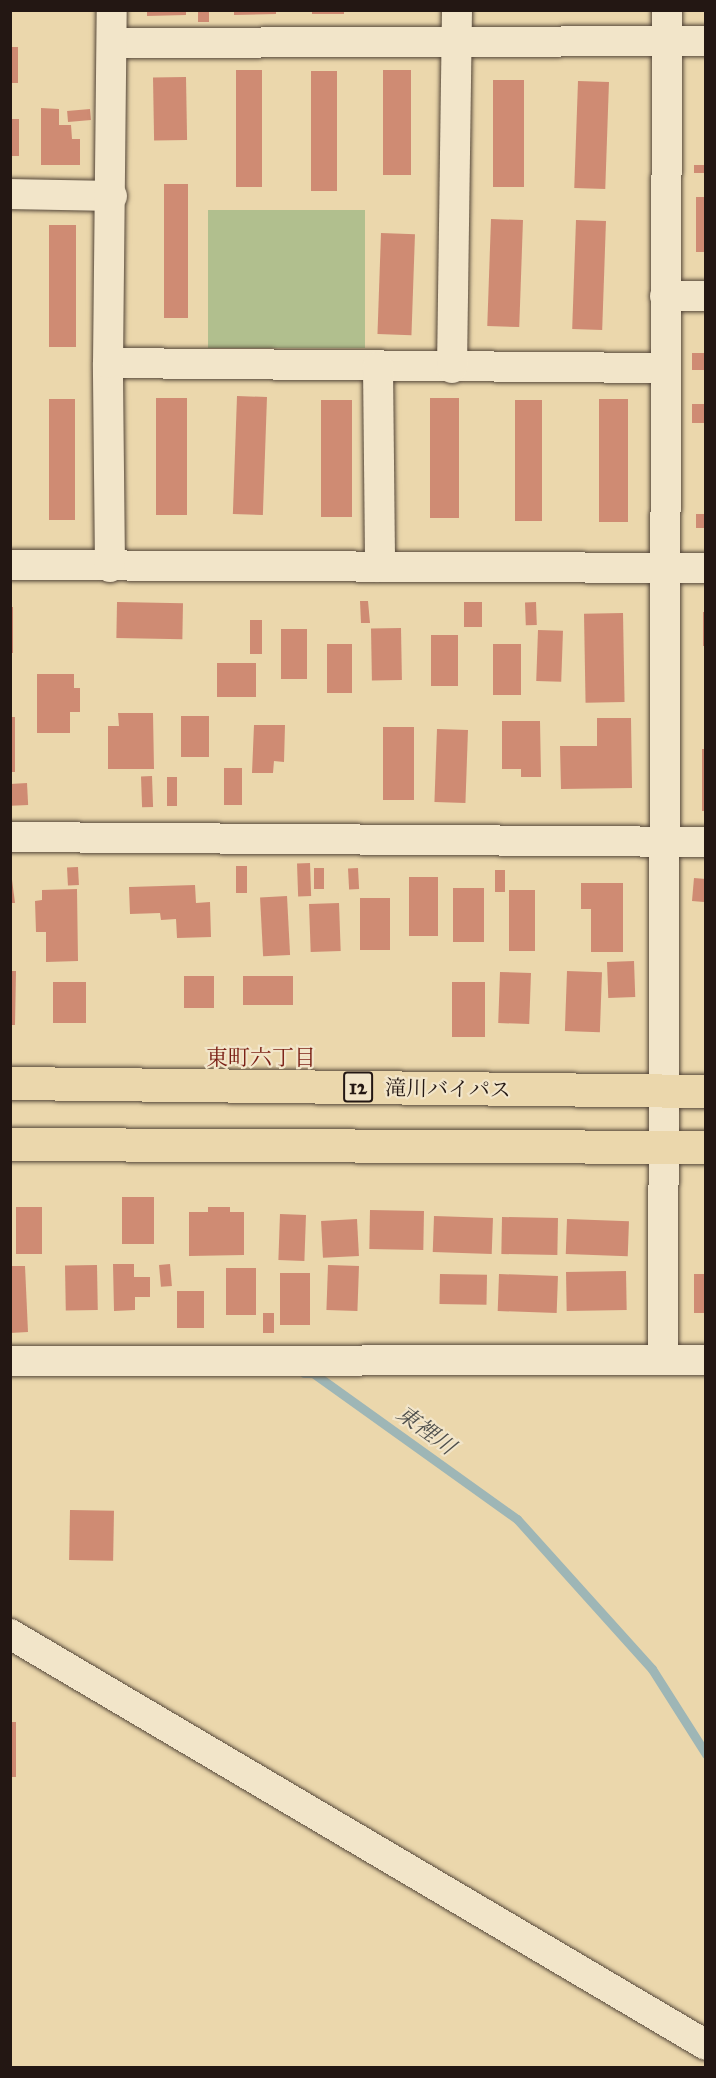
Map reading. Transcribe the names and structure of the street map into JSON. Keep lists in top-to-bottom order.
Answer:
{
  "streets": {
    "highway": ["12", "滝川バイパス"]
  },
  "districts": ["東町六丁目"],
  "water": ["東裡川"]
}
